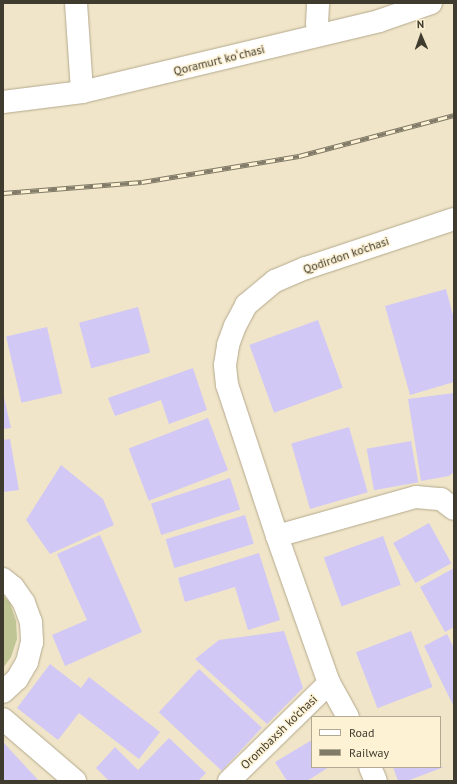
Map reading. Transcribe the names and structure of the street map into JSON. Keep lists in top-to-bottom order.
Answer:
{
  "streets": {
    "street": ["Qoramurt koʻchasi", "Qodirdon ko'chasi", "Orombaxsh ko'chasi"]
  },
  "legend": ["Road", "Railway"],
  "north": "top"
}
